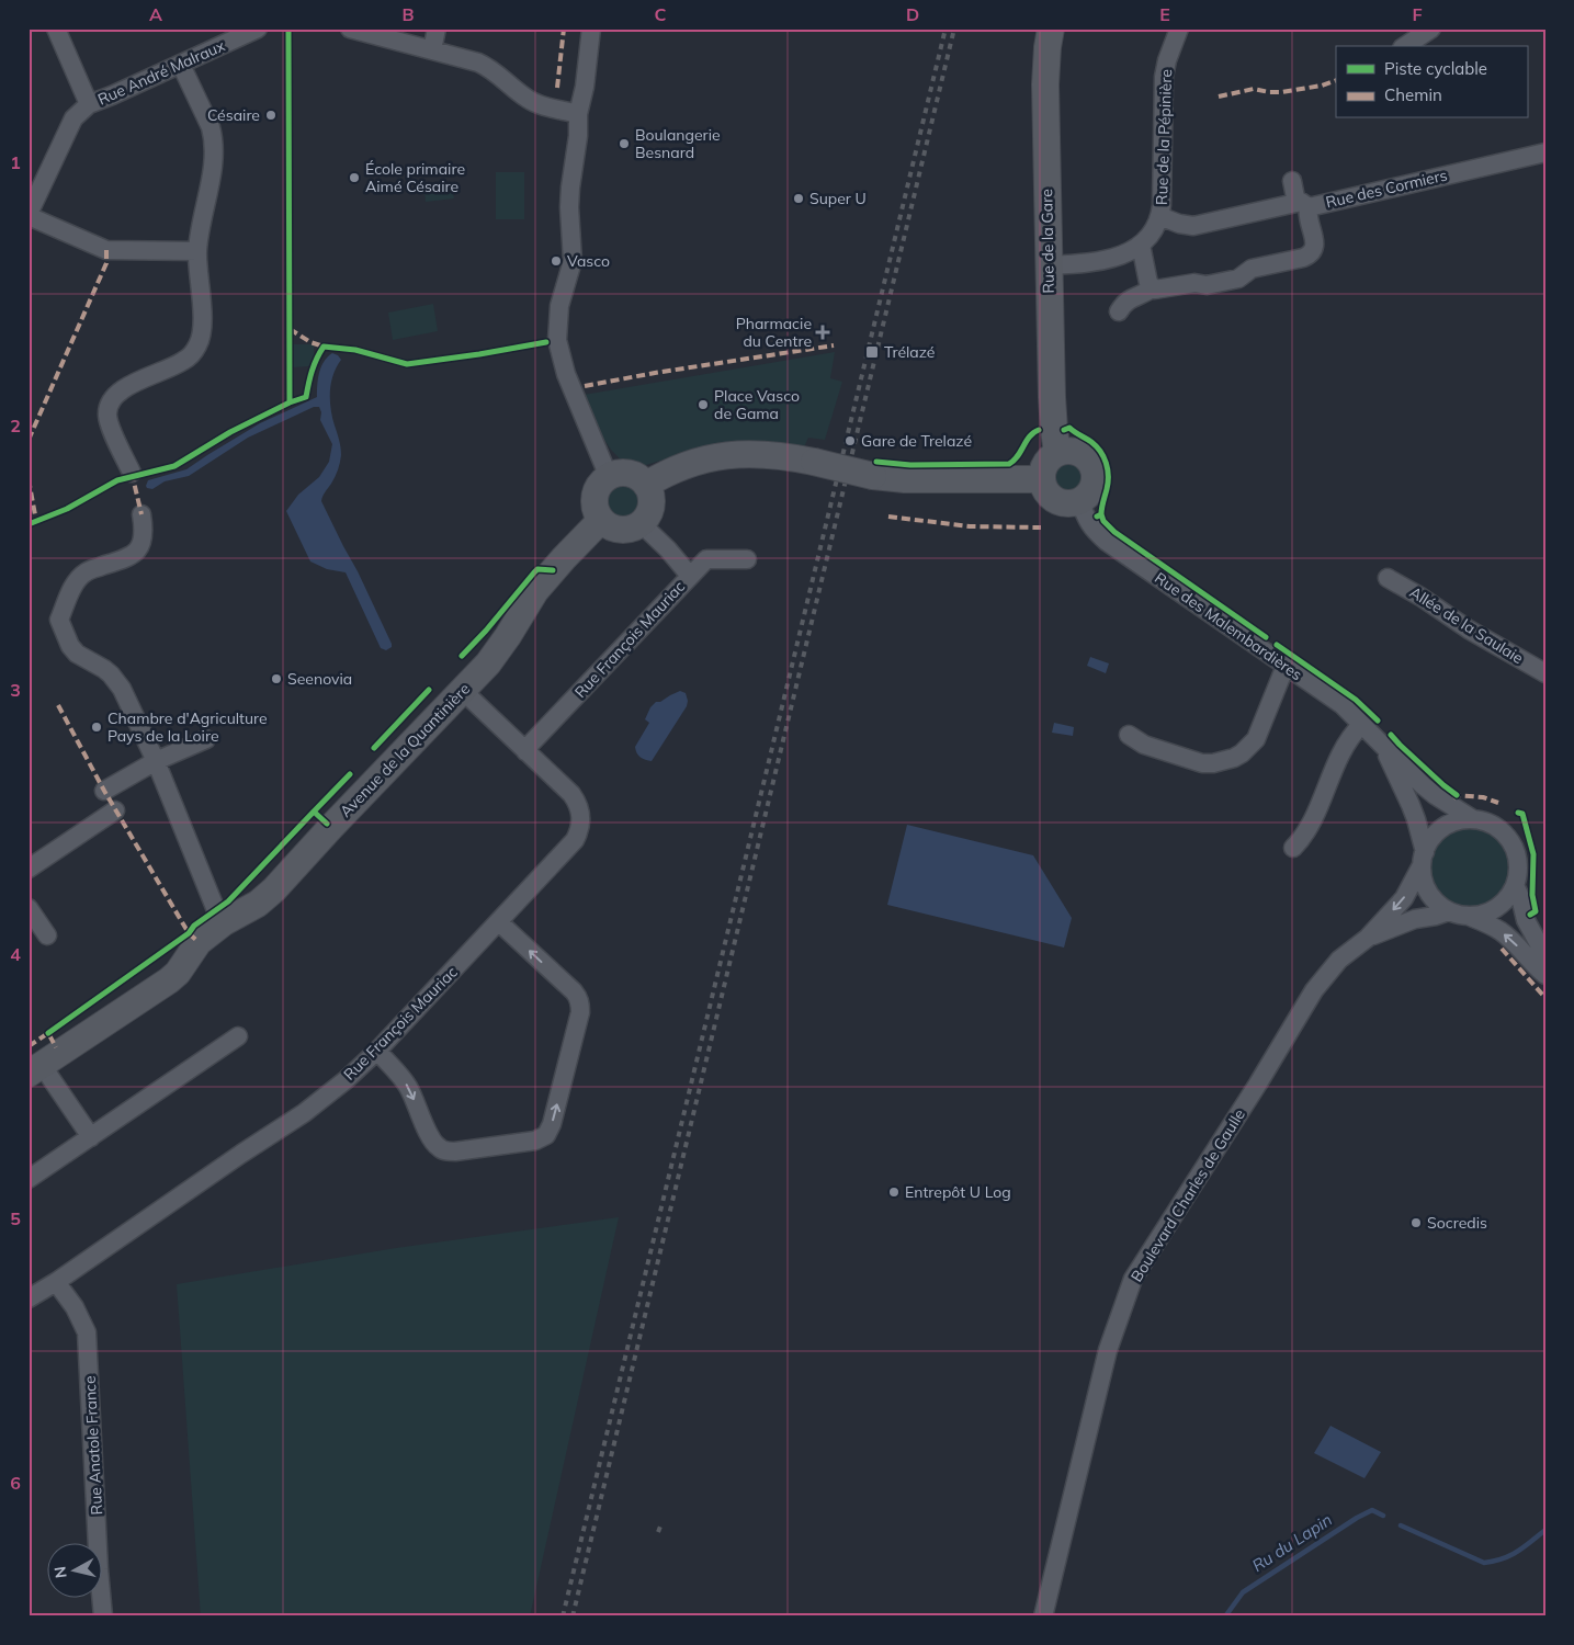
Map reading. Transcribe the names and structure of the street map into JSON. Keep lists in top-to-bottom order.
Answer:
{
  "streets": {
    "street": [
      "Rue André Malraux",
      "Rue de la Pépinière",
      "Rue des Cormiers",
      "Rue de la Gare",
      "Allée de la Saulaie",
      "Rue des Malembardières",
      "Rue François Mauriac",
      "Avenue de la Quantinière",
      "Boulevard Charles de Gaulle",
      "Rue Anatole France"
    ]
  },
  "crossings": [
    ["Rue de la Pépinière", "Rue de la Gare"],
    ["Rue de la Gare", "Rue des Malembardières"],
    ["Rue des Malembardières", "Boulevard Charles de Gaulle"],
    ["Rue François Mauriac", "Avenue de la Quantinière"],
    ["Rue François Mauriac", "Rue Anatole France"]
  ],
  "water": ["Ru du Lapin"],
  "places": {
    "other": [
      "Césaire",
      "Boulangerie Besnard",
      "École primaire Aimé Césaire",
      "Super U",
      "Vasco",
      "Place Vasco de Gama",
      "Gare de Trelazé",
      "Seenovia",
      "Chambre d'Agriculture Pays de la Loire",
      "Entrepôt U Log",
      "Socredis"
    ],
    "health": ["Pharmacie du Centre"],
    "transit": ["Trélazé"]
  },
  "legend": ["Piste cyclable", "Chemin"],
  "north": "left",
  "grid": {
    "columns": [
      "A",
      "B",
      "C",
      "D",
      "E",
      "F"
    ],
    "rows": [
      "1",
      "2",
      "3",
      "4",
      "5",
      "6"
    ]
  }
}
